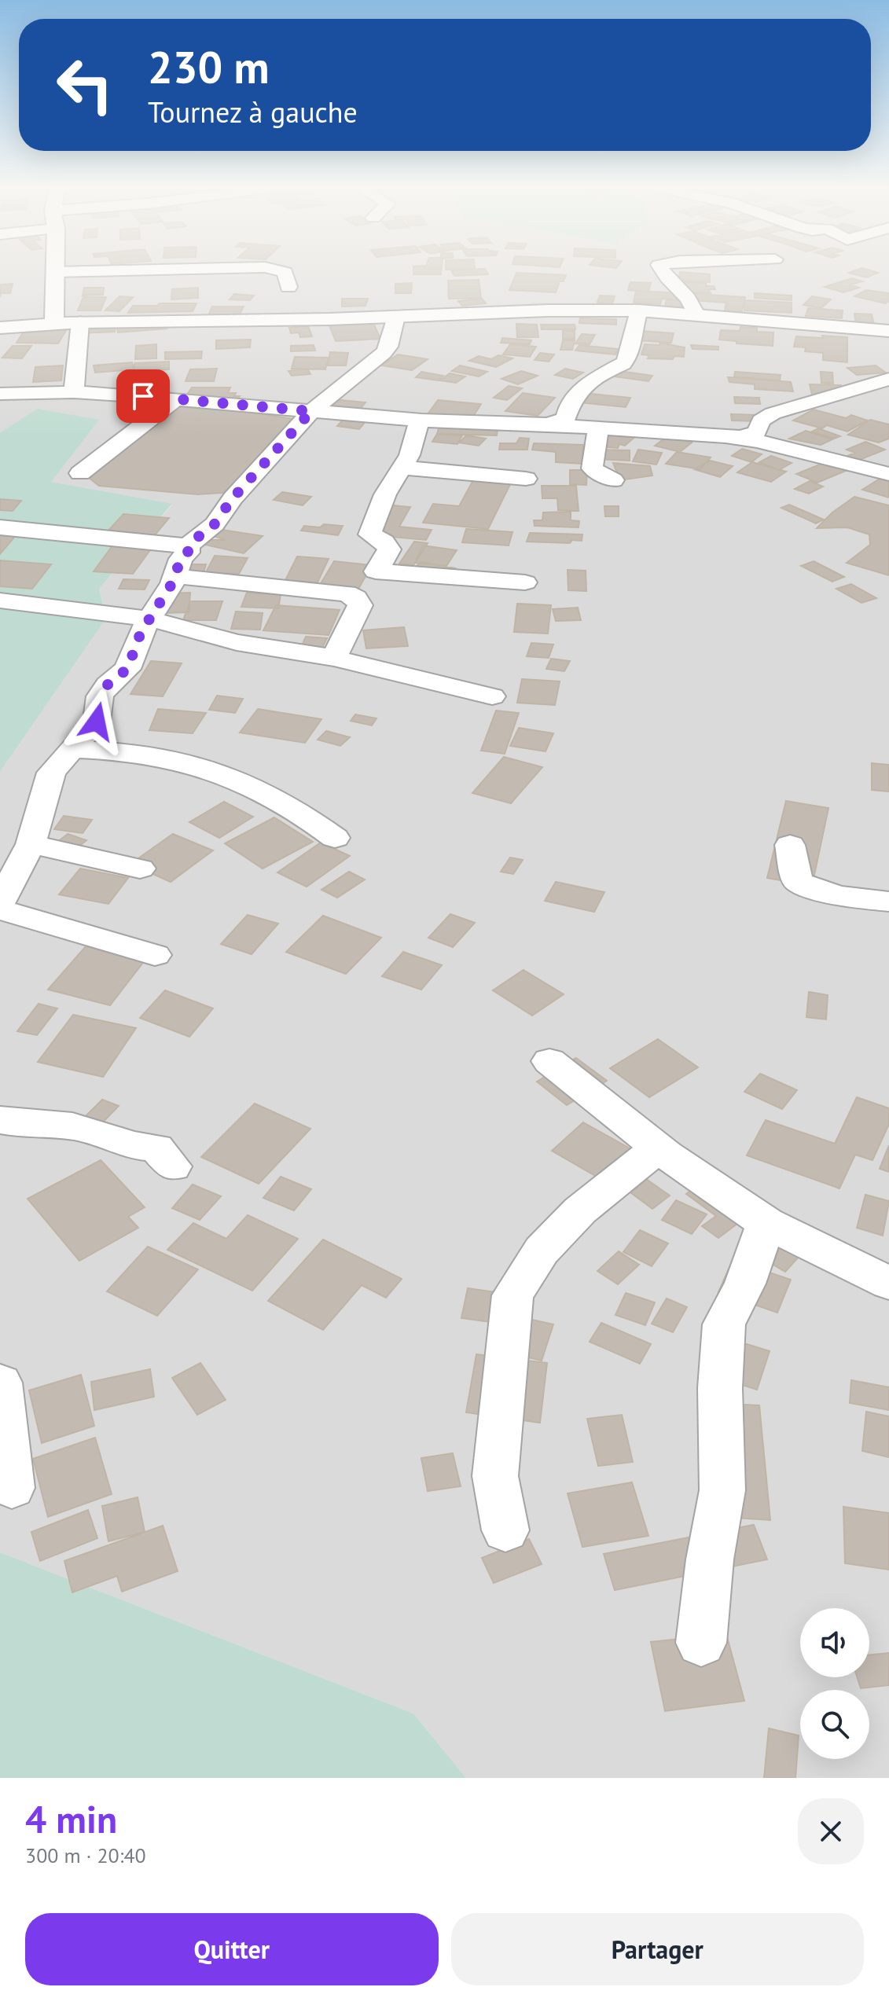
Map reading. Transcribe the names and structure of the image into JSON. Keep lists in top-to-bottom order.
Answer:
{
  "page": {
    "turn": ["230 m", "Tournez à gauche"],
    "heading": ["4 min", "300 m · 20:40"],
    "buttons": ["Quitter", "Partager"]
  }
}
